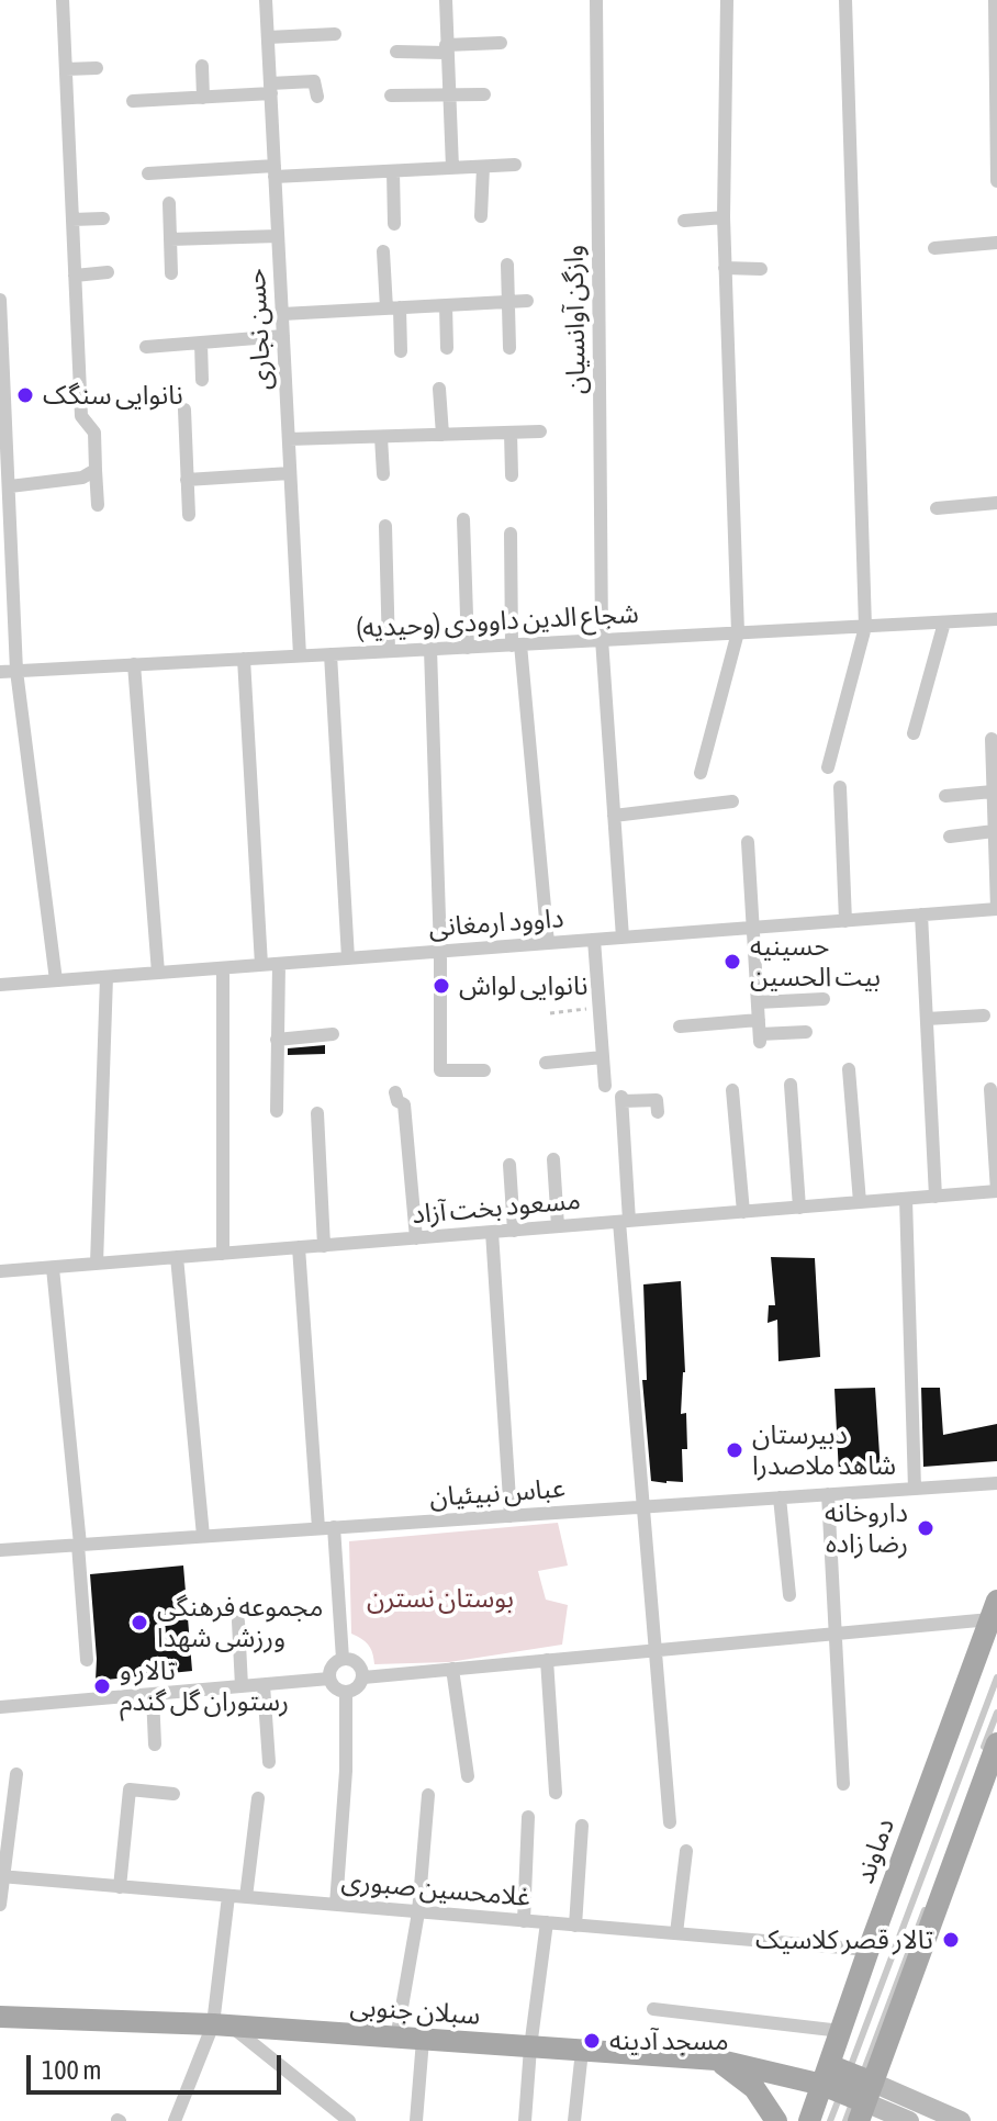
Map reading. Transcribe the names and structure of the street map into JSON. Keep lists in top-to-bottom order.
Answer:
{
  "streets": {
    "main road": ["دماوند", "سبلان جنوبی"],
    "street": [
      "وازگن آوانسیان",
      "حسن نجاری",
      "شجاع الدین داوودی (وحیدیه)",
      "داوود ارمغانی",
      "مسعود بخت آزاد",
      "عباس نبیئیان",
      "غلامحسین صبوری"
    ]
  },
  "crossings": [
    ["وازگن آوانسیان", "شجاع الدین داوودی (وحیدیه)"],
    ["وازگن آوانسیان", "داوود ارمغانی"],
    ["حسن نجاری", "شجاع الدین داوودی (وحیدیه)"],
    ["دماوند", "غلامحسین صبوری"],
    ["دماوند", "سبلان جنوبی"]
  ],
  "parks": ["بوستان نسترن"],
  "places": [
    "نانوایی سنگک",
    "حسینیه بیت الحسین",
    "نانوایی لواش",
    "دبیرستان شاهد ملاصدرا",
    "داروخانه رضا زاده",
    "مجموعه فرهنگی ورزشی شهدا",
    "تالار و رستوران گل گندم",
    "تالار قصر کلاسیک",
    "مسجد آدینه"
  ],
  "scale_bar": "100 m"
}
